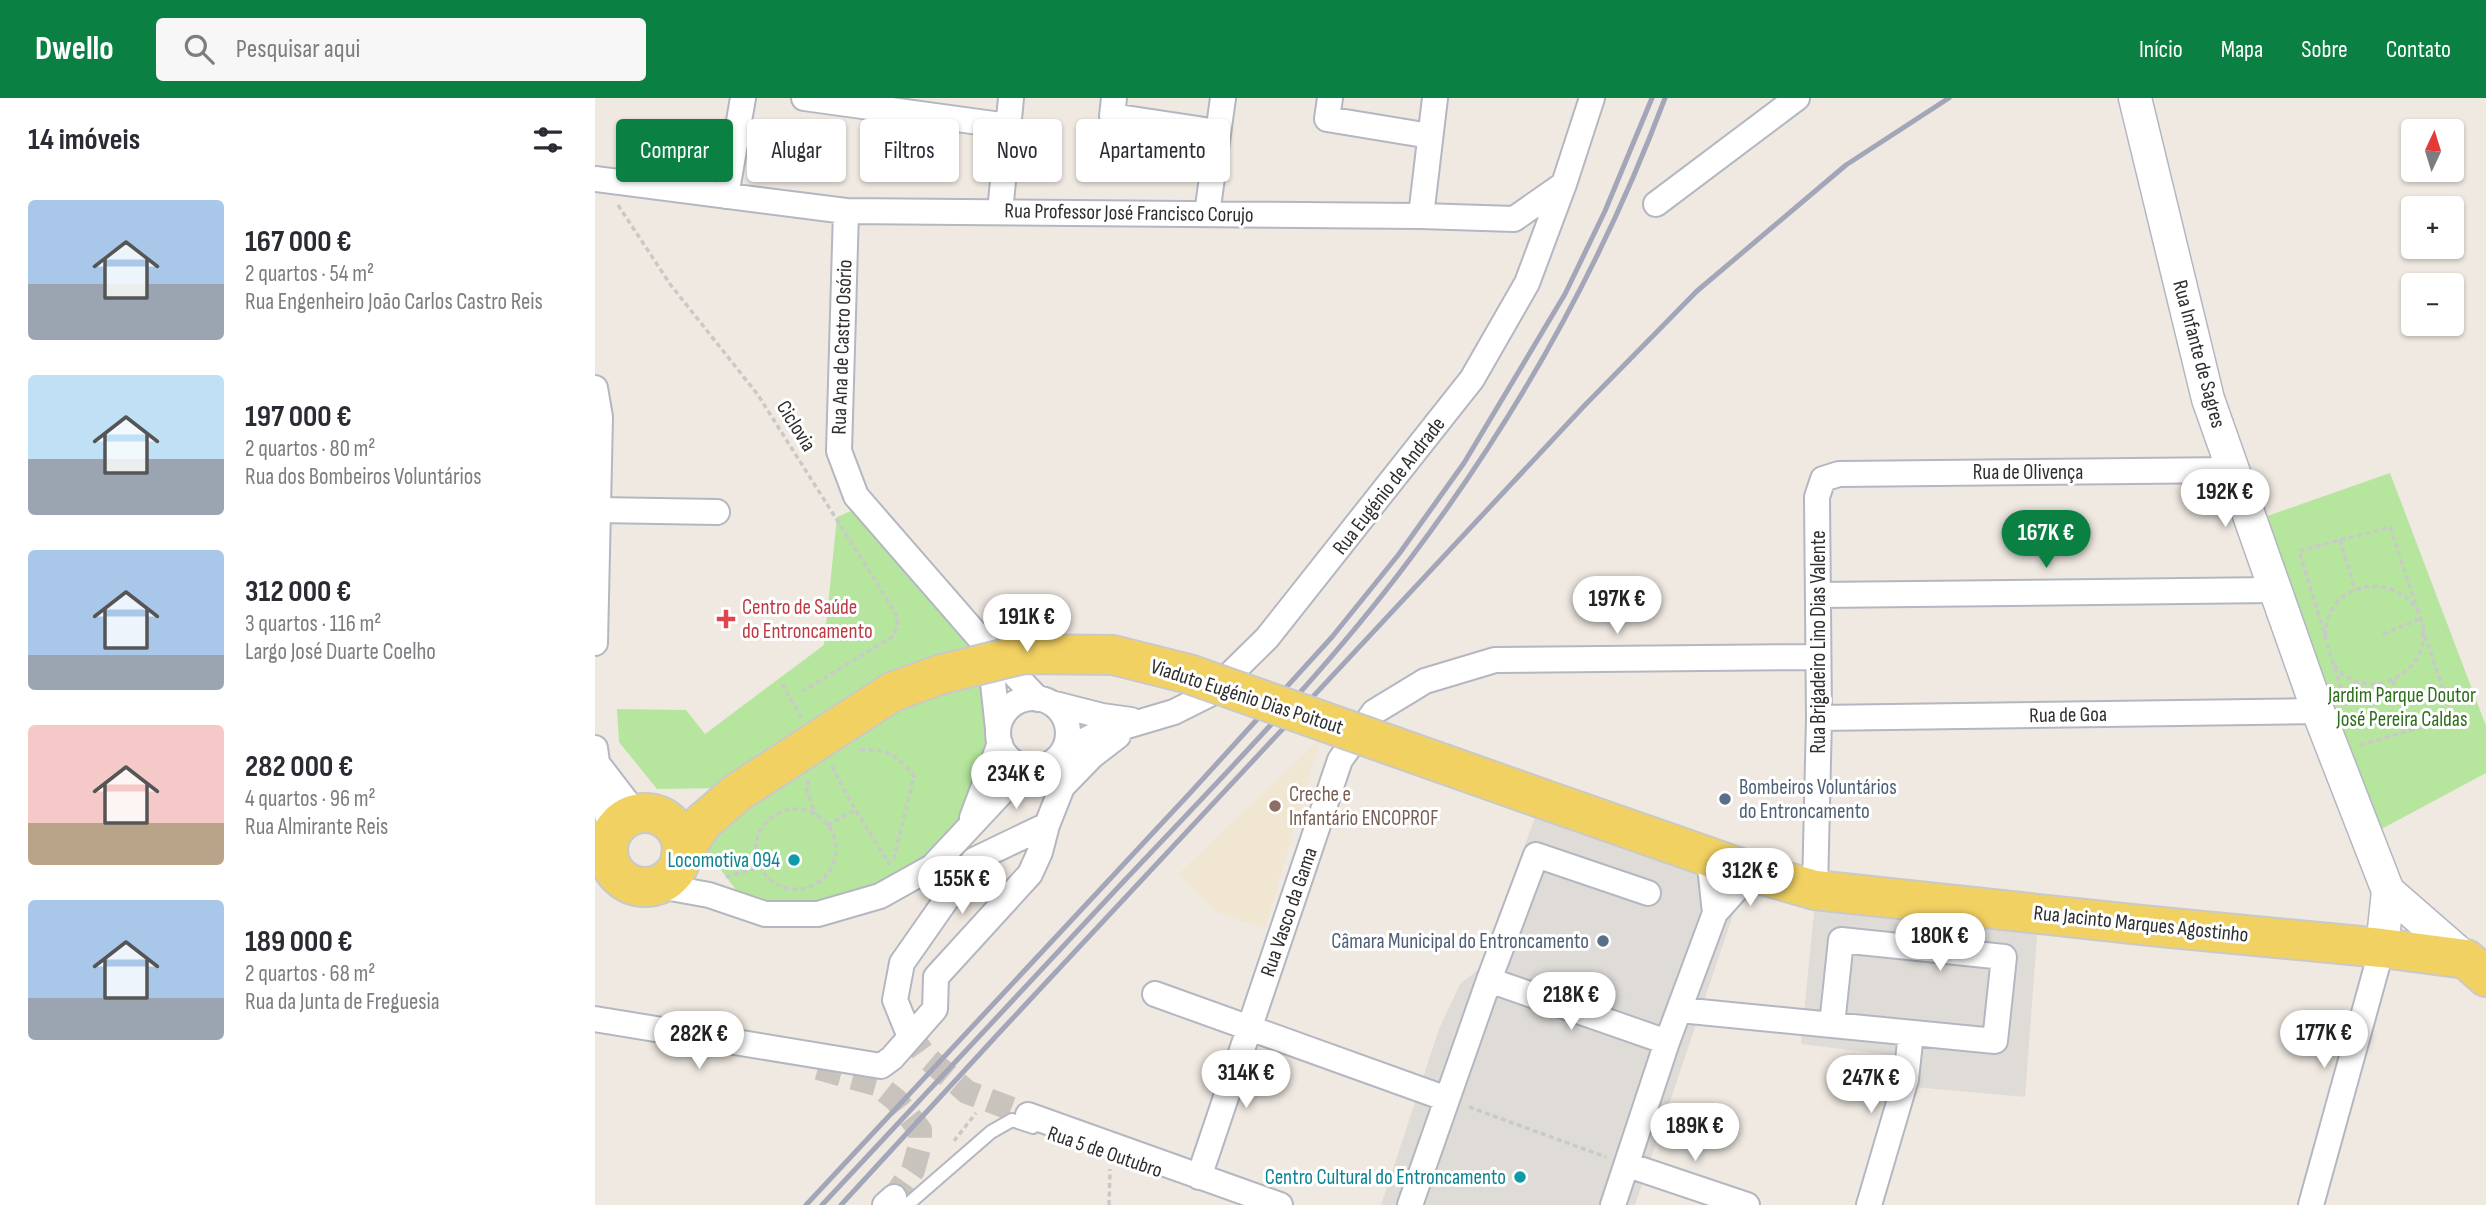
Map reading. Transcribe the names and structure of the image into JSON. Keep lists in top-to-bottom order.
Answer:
{
  "streets": {
    "main road": ["Viaduto Eugénio Dias Poitout", "Rua Jacinto Marques Agostinho"],
    "street": [
      "Rua Professor José Francisco Corujo",
      "Rua Ana de Castro Osório",
      "Rua Infante de Sagres",
      "Rua de Olivença",
      "Rua Eugénio de Andrade",
      "Rua Brigadeiro Lino Dias Valente",
      "Rua de Goa",
      "Rua Vasco da Gama",
      "Rua 5 de Outubro"
    ],
    "path": ["Ciclovia"]
  },
  "crossings": [
    ["Rua Professor José Francisco Corujo", "Rua Ana de Castro Osório"],
    ["Rua Professor José Francisco Corujo", "Ciclovia"],
    ["Rua Professor José Francisco Corujo", "Rua Eugénio de Andrade"],
    ["Rua Ana de Castro Osório", "Rua Eugénio de Andrade"],
    ["Rua Infante de Sagres", "Rua de Olivença"],
    ["Rua Infante de Sagres", "Rua de Goa"],
    ["Rua Infante de Sagres", "Rua Jacinto Marques Agostinho"],
    ["Rua de Olivença", "Rua Brigadeiro Lino Dias Valente"],
    ["Rua Brigadeiro Lino Dias Valente", "Rua de Goa"],
    ["Rua Brigadeiro Lino Dias Valente", "Rua Vasco da Gama"],
    ["Rua Brigadeiro Lino Dias Valente", "Rua Jacinto Marques Agostinho"],
    ["Viaduto Eugénio Dias Poitout", "Rua Jacinto Marques Agostinho"],
    ["Rua Vasco da Gama", "Rua 5 de Outubro"]
  ],
  "parks": ["Jardim Parque Doutor José Pereira Caldas"],
  "places": {
    "health": ["Centro de Saúde do Entroncamento"],
    "other": [
      "Bombeiros Voluntários do Entroncamento",
      "Creche e Infantário ENCOPROF",
      "Locomotiva 094",
      "Câmara Municipal do Entroncamento",
      "Centro Cultural do Entroncamento"
    ]
  },
  "north": "top",
  "page": {
    "header": "Dwello",
    "search": "Pesquisar aqui",
    "nav": [
      "Início",
      "Mapa",
      "Sobre",
      "Contato"
    ],
    "heading": "14 imóveis",
    "map_buttons": ["+", "−"],
    "chip": [
      "Comprar",
      "Alugar",
      "Filtros",
      "Novo",
      "Apartamento"
    ],
    "list": [
      {
        "name": "167 000 €",
        "note": "2 quartos · 54 m² · Rua Engenheiro João Carlos Castro Reis"
      },
      {
        "name": "197 000 €",
        "note": "2 quartos · 80 m² · Rua dos Bombeiros Voluntários"
      },
      {
        "name": "312 000 €",
        "note": "3 quartos · 116 m² · Largo José Duarte Coelho"
      },
      {
        "name": "282 000 €",
        "note": "4 quartos · 96 m² · Rua Almirante Reis"
      },
      {
        "name": "189 000 €",
        "note": "2 quartos · 68 m² · Rua da Junta de Freguesia"
      }
    ],
    "price": [
      "192K €",
      "167K €",
      "197K €",
      "191K €",
      "234K €",
      "312K €",
      "155K €",
      "180K €",
      "218K €",
      "177K €",
      "282K €",
      "314K €",
      "247K €",
      "189K €"
    ]
  }
}
